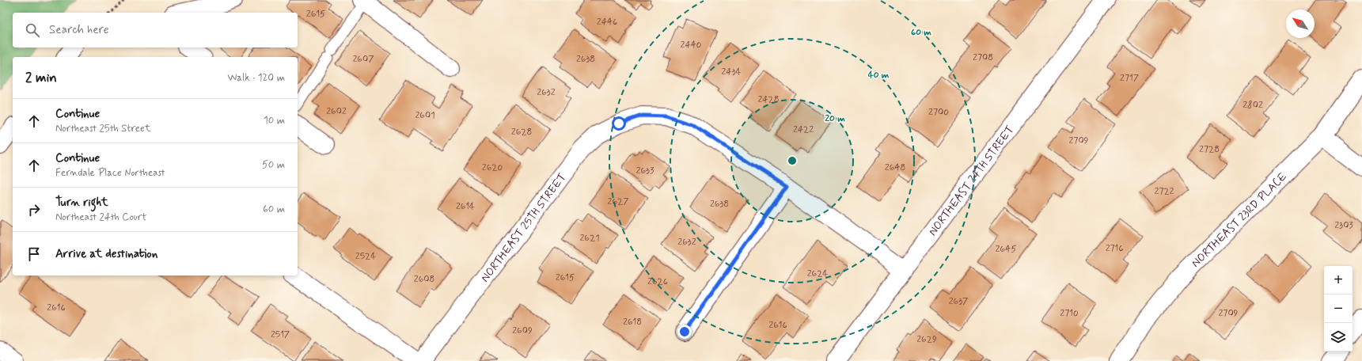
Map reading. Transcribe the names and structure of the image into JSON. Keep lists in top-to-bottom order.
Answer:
{
  "streets": {
    "street": ["NORTHEAST 24TH STREET", "NORTHEAST 23RD PLACE", "NORTHEAST 25TH STREET"]
  },
  "house_numbers": [
    "2615",
    "2446",
    "2440",
    "2708",
    "2607",
    "2638",
    "2434",
    "2717",
    "2632",
    "2428",
    "2802",
    "2602",
    "2700",
    "2601",
    "2422",
    "2628",
    "2709",
    "2728",
    "2620",
    "2648",
    "2633",
    "2722",
    "2627",
    "2638",
    "2614",
    "2303",
    "2621",
    "2632",
    "2716",
    "2645",
    "2524",
    "2624",
    "2615",
    "2608",
    "2626",
    "2637",
    "2616",
    "2710",
    "2709",
    "2618",
    "2616",
    "2609",
    "2517",
    "2629"
  ],
  "north": "top left",
  "page": {
    "search": "Search here",
    "heading": ["2 min", "Walk · 120 m"],
    "list": [
      ["Continue", "Northeast 25th Street", "10 m"],
      ["Continue", "Ferndale Place Northeast", "50 m"],
      ["Turn right", "Northeast 24th Court", "60 m"],
      "Arrive at destination"
    ],
    "map_buttons": ["+", "−"]
  },
  "rings": ["60 m", "40 m", "20 m"]
}
